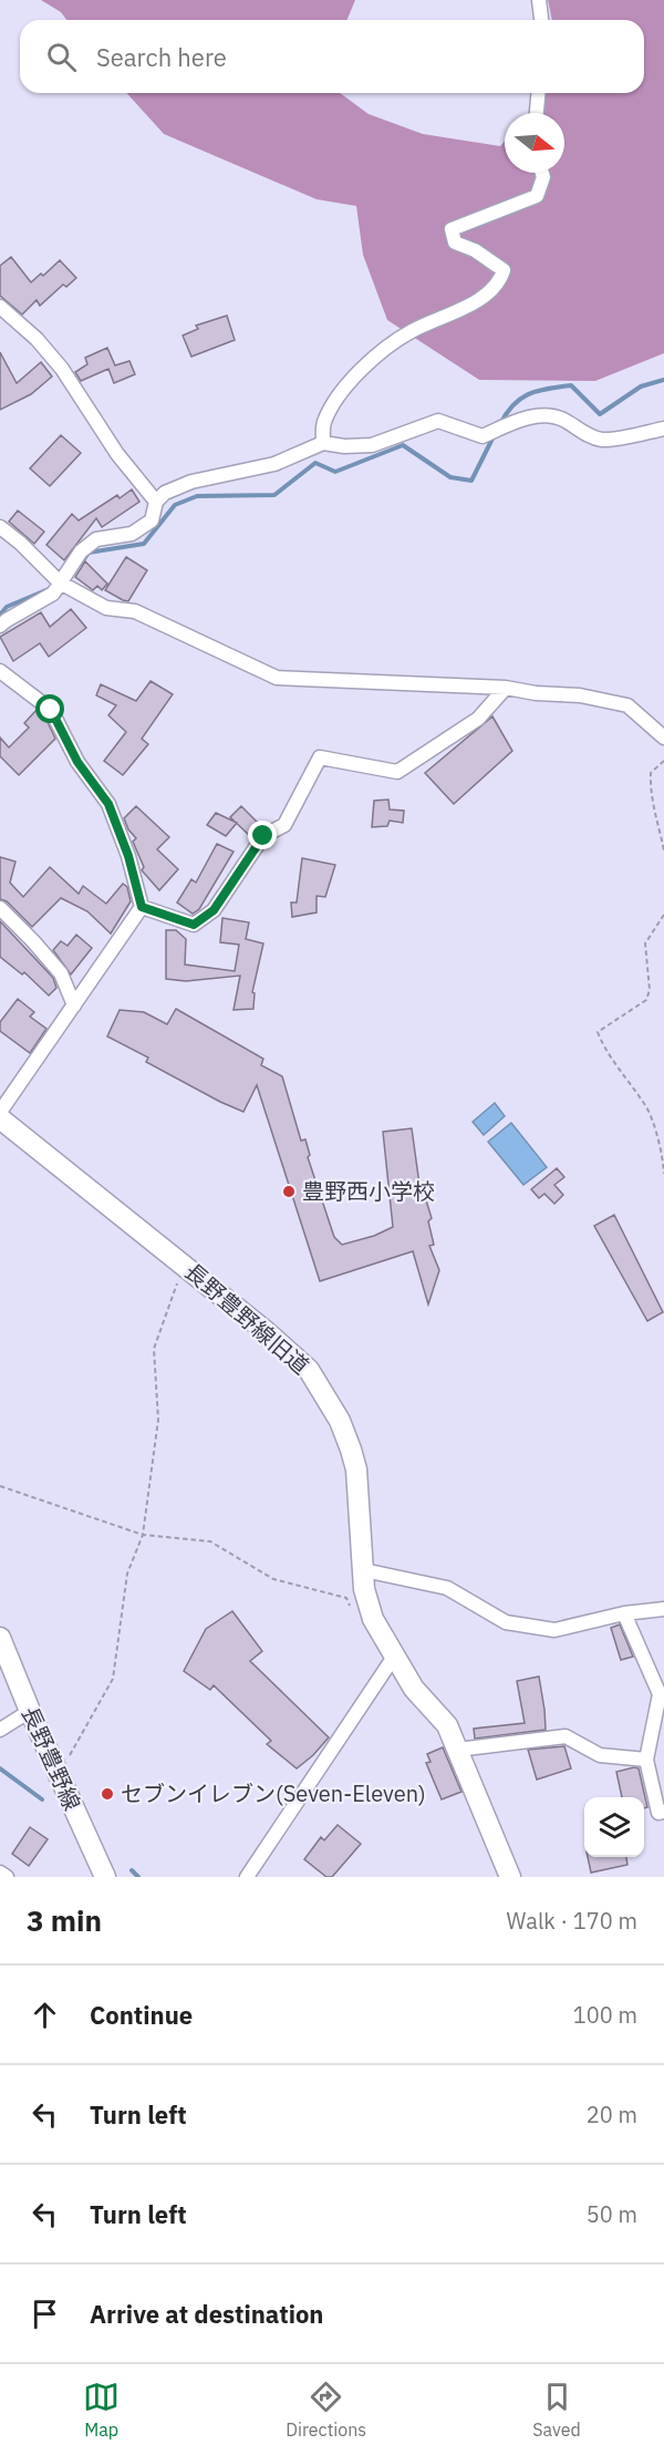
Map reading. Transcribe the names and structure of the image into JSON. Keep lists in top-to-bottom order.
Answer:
{
  "streets": {
    "street": ["長野豊野線旧道", "長野豊野線"]
  },
  "places": ["豊野西小学校", "セブンイレブン(Seven-Eleven)"],
  "north": "right",
  "page": {
    "search": "Search here",
    "heading": ["3 min", "Walk · 170 m"],
    "list": [
      ["Continue", "100 m"],
      ["Turn left", "20 m"],
      ["Turn left", "50 m"],
      "Arrive at destination"
    ],
    "nav": ["Map", "Directions", "Saved"]
  }
}
